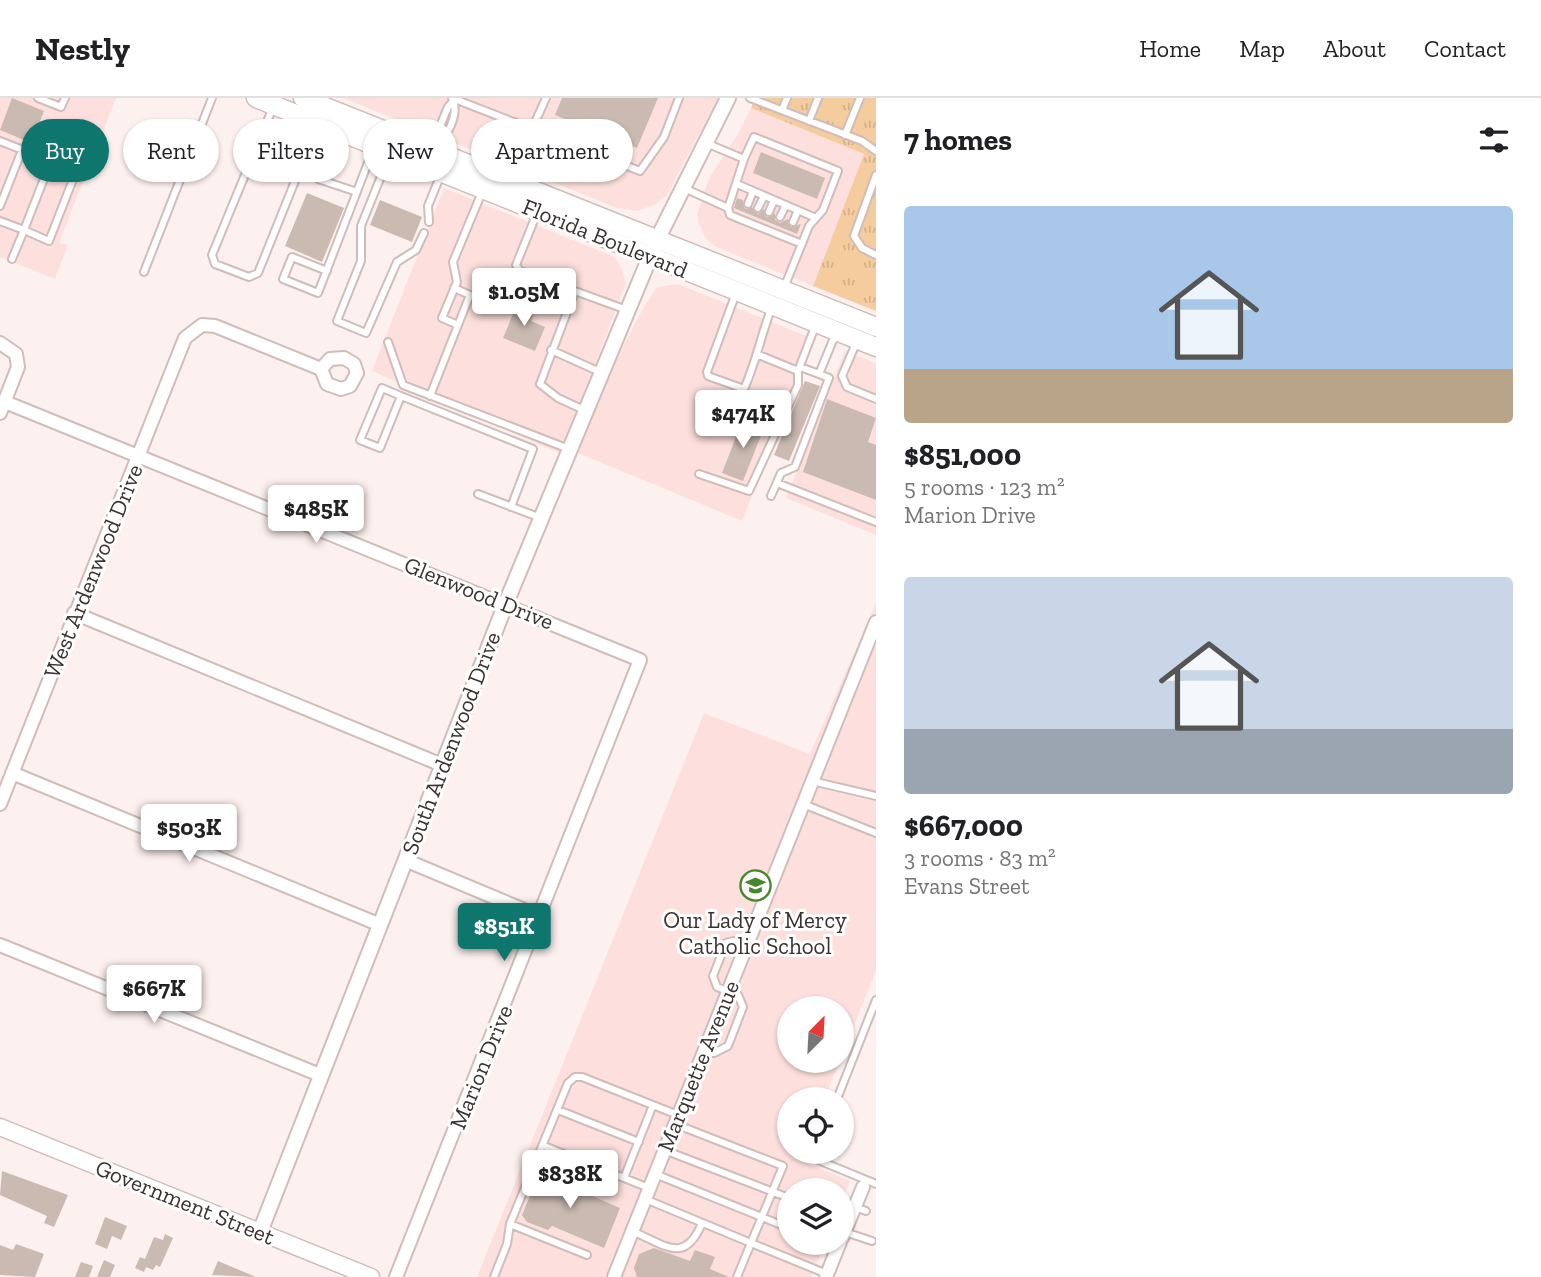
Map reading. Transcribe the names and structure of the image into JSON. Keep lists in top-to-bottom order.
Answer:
{
  "streets": {
    "main road": ["Florida Boulevard", "Government Street"],
    "street": [
      "West Ardenwood Drive",
      "Glenwood Drive",
      "South Ardenwood Drive",
      "Marquette Avenue",
      "Marion Drive"
    ]
  },
  "crossings": [
    ["Florida Boulevard", "South Ardenwood Drive"],
    ["West Ardenwood Drive", "Glenwood Drive"],
    ["Glenwood Drive", "South Ardenwood Drive"],
    ["Glenwood Drive", "Marion Drive"],
    ["South Ardenwood Drive", "Government Street"]
  ],
  "places": {
    "school or university": ["Our Lady of Mercy Catholic School"]
  },
  "north": "top right",
  "page": {
    "header": "Nestly",
    "nav": [
      "Home",
      "Map",
      "About",
      "Contact"
    ],
    "heading": "7 homes",
    "chip": [
      "Buy",
      "Rent",
      "Filters",
      "New",
      "Apartment"
    ],
    "list": [
      {
        "name": "$851,000",
        "note": "5 rooms · 123 m² · Marion Drive"
      },
      {
        "name": "$667,000",
        "note": "3 rooms · 83 m² · Evans Street"
      }
    ],
    "price": [
      "$1.05M",
      "$474K",
      "$485K",
      "$503K",
      "$851K",
      "$667K",
      "$838K"
    ]
  }
}
